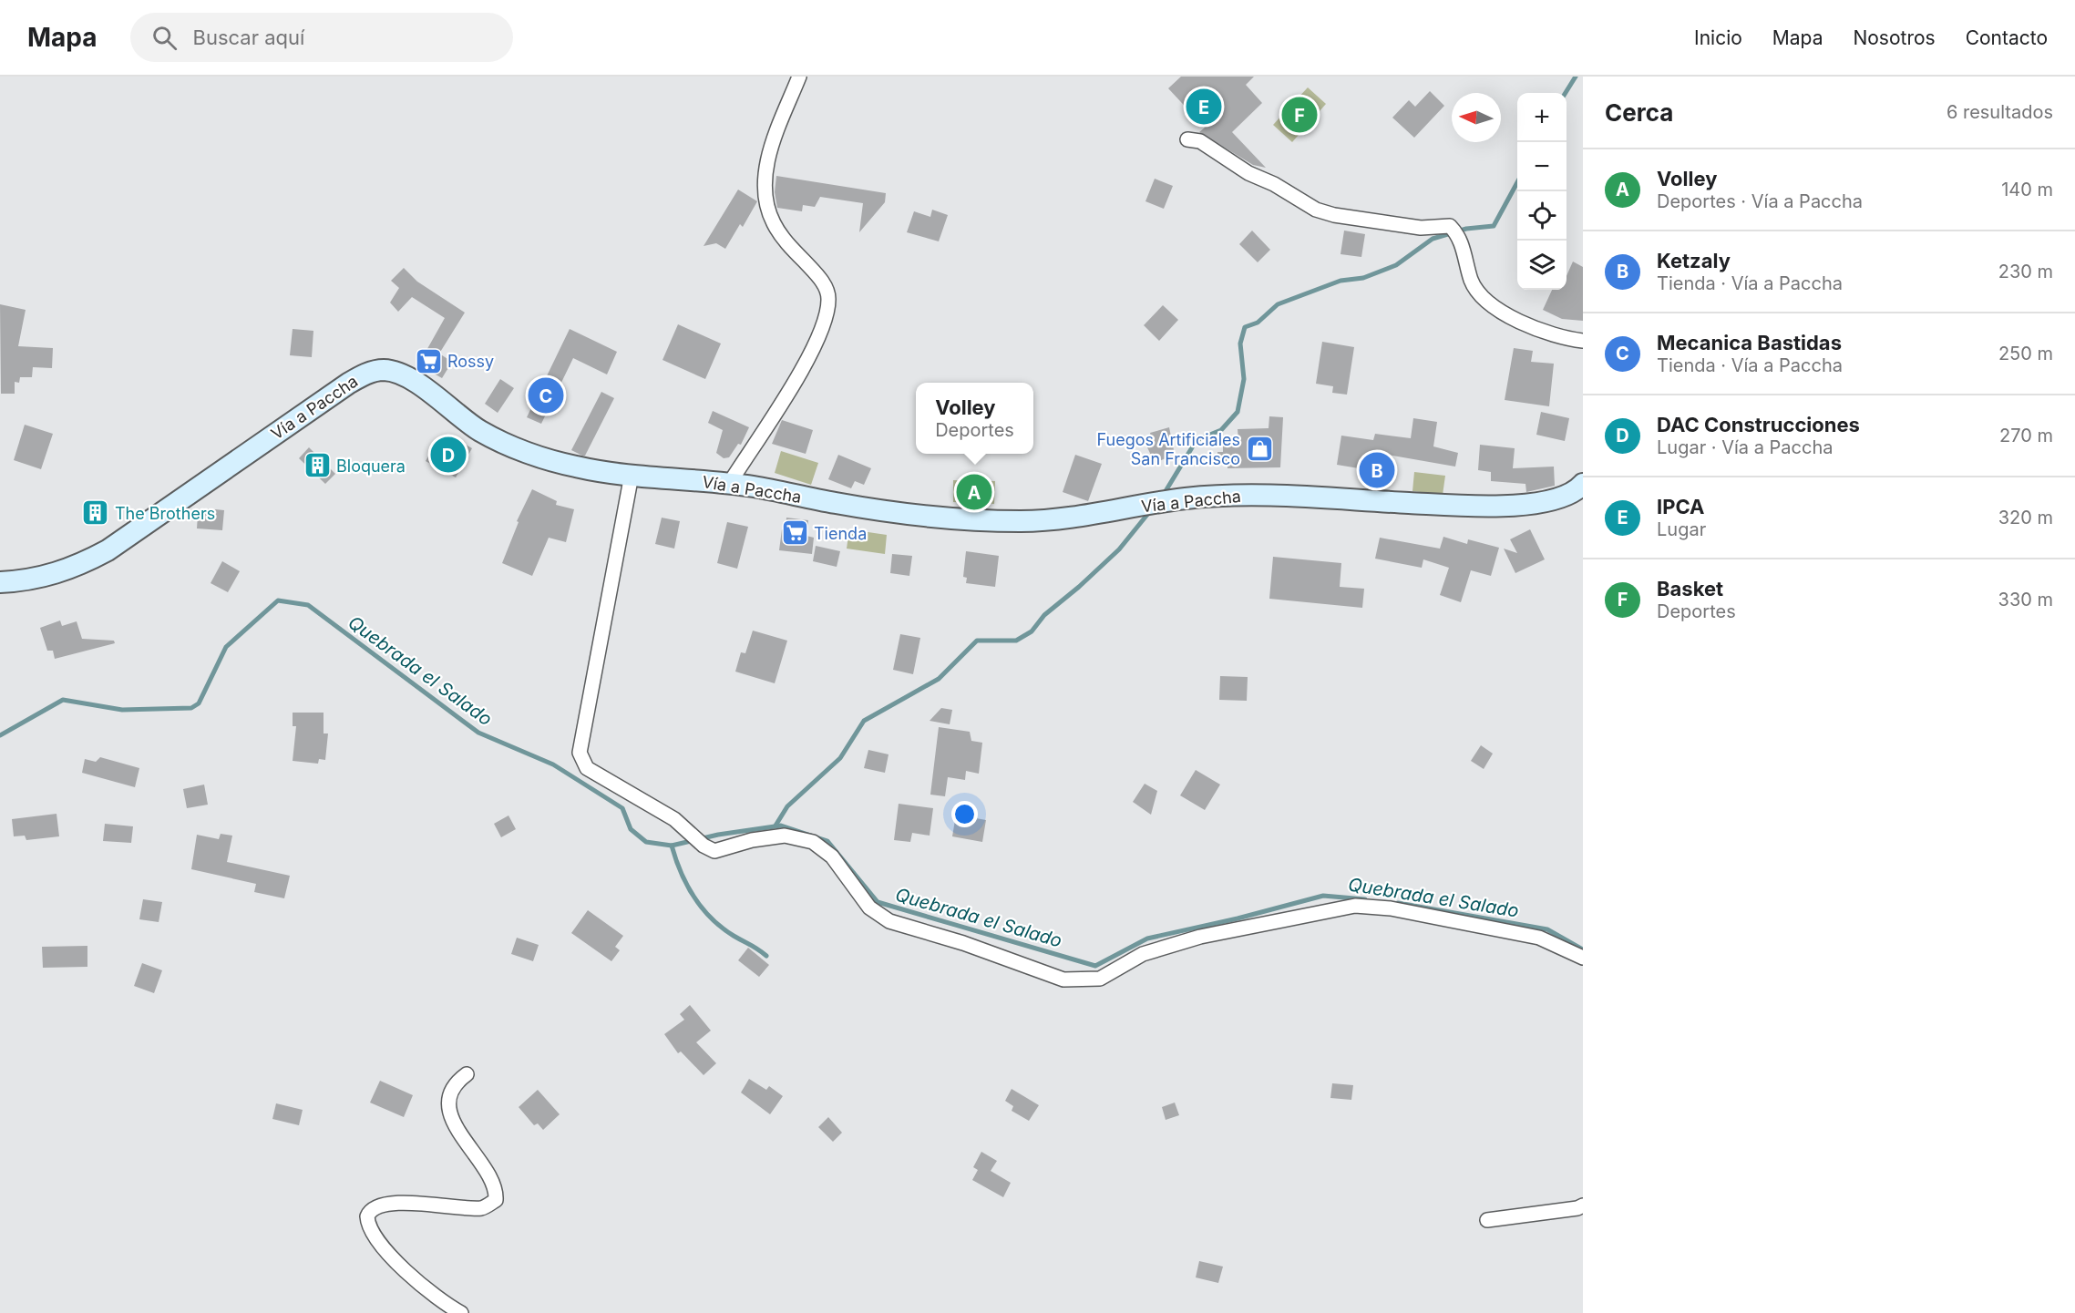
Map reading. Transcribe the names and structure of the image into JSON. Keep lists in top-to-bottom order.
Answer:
{
  "streets": {
    "main road": ["Vía a Paccha"]
  },
  "water": ["Quebrada el Salado"],
  "places": {
    "supermarket": ["Rossy", "Tienda"],
    "shop": ["Fuegos Artificiales San Francisco"],
    "building": ["Bloquera", "The Brothers"]
  },
  "north": "left",
  "page": {
    "header": "Mapa",
    "search": "Buscar aquí",
    "nav": [
      "Inicio",
      "Mapa",
      "Nosotros",
      "Contacto"
    ],
    "heading": ["Cerca", "6 resultados"],
    "pins": [
      "E",
      "F",
      "C",
      "D",
      "B",
      "A"
    ],
    "map_buttons": ["+", "−"],
    "list": [
      {
        "mark": "A",
        "name": "Volley",
        "note": "Deportes · Vía a Paccha",
        "value": "140 m"
      },
      {
        "mark": "B",
        "name": "Ketzaly",
        "note": "Tienda · Vía a Paccha",
        "value": "230 m"
      },
      {
        "mark": "C",
        "name": "Mecanica Bastidas",
        "note": "Tienda · Vía a Paccha",
        "value": "250 m"
      },
      {
        "mark": "D",
        "name": "DAC Construcciones",
        "note": "Lugar · Vía a Paccha",
        "value": "270 m"
      },
      {
        "mark": "E",
        "name": "IPCA",
        "note": "Lugar",
        "value": "320 m"
      },
      {
        "mark": "F",
        "name": "Basket",
        "note": "Deportes",
        "value": "330 m"
      }
    ],
    "popup": ["Volley", "Deportes"]
  }
}
